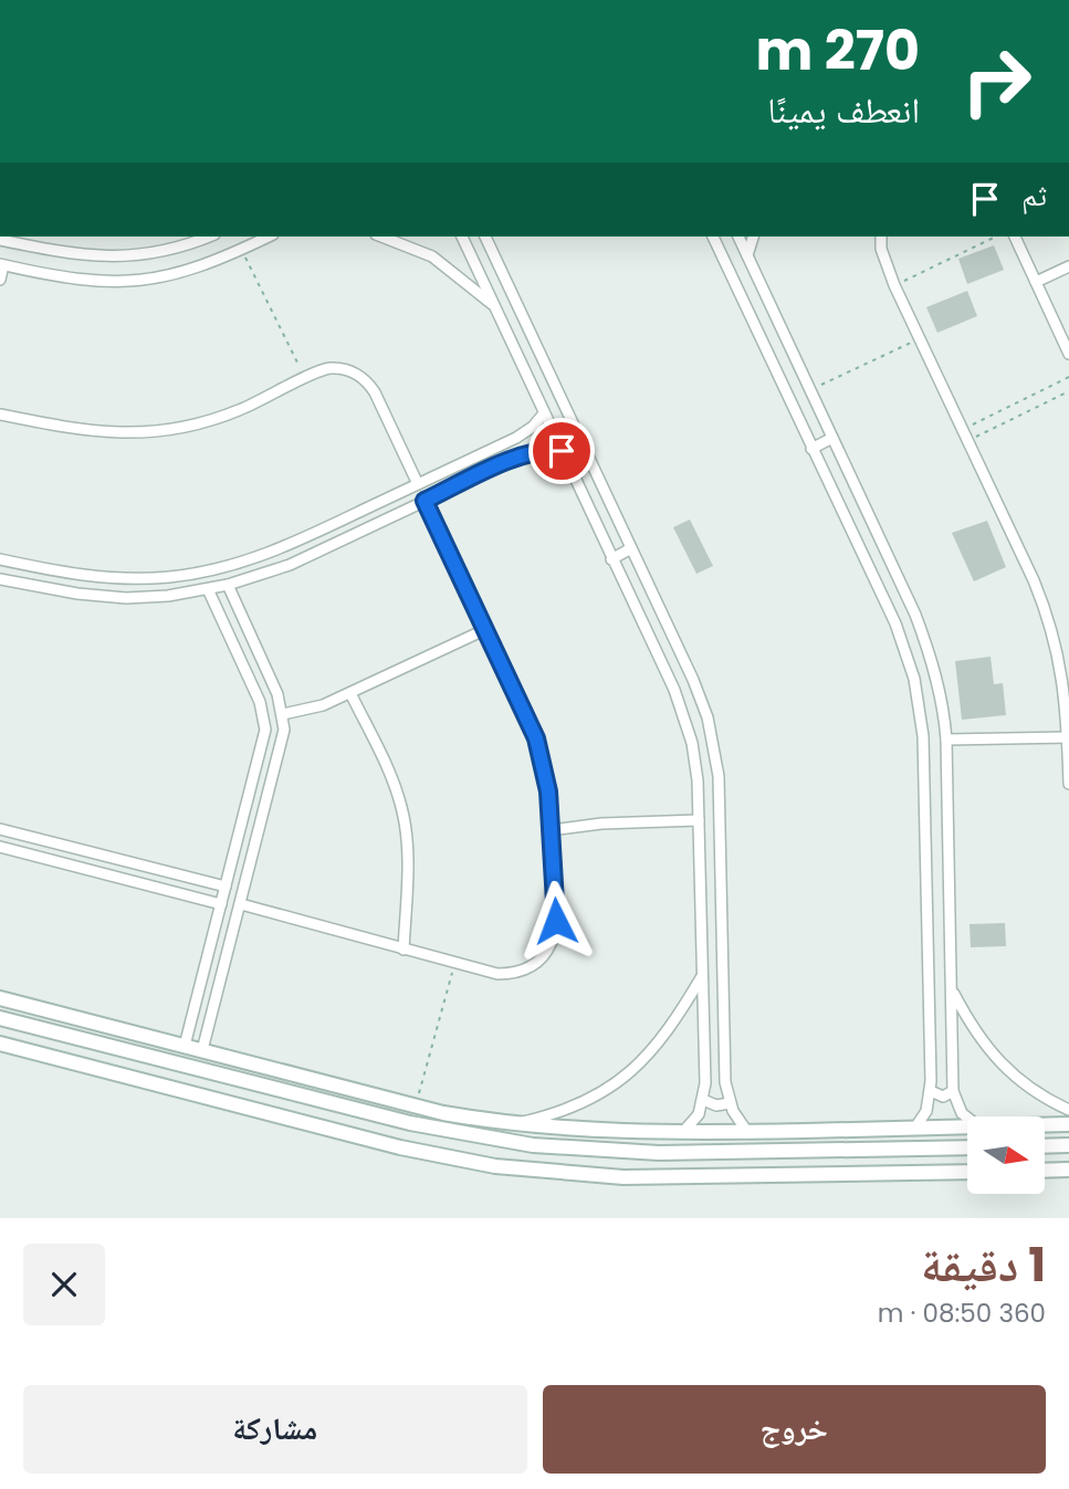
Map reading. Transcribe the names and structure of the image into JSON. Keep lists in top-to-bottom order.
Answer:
{
  "north": "right",
  "page": {
    "turn": ["270 m", "انعطف يمينًا"],
    "then": "ثم",
    "heading": ["1 دقيقة", "360 m · 08:50"],
    "buttons": ["خروج", "مشاركة"]
  }
}
